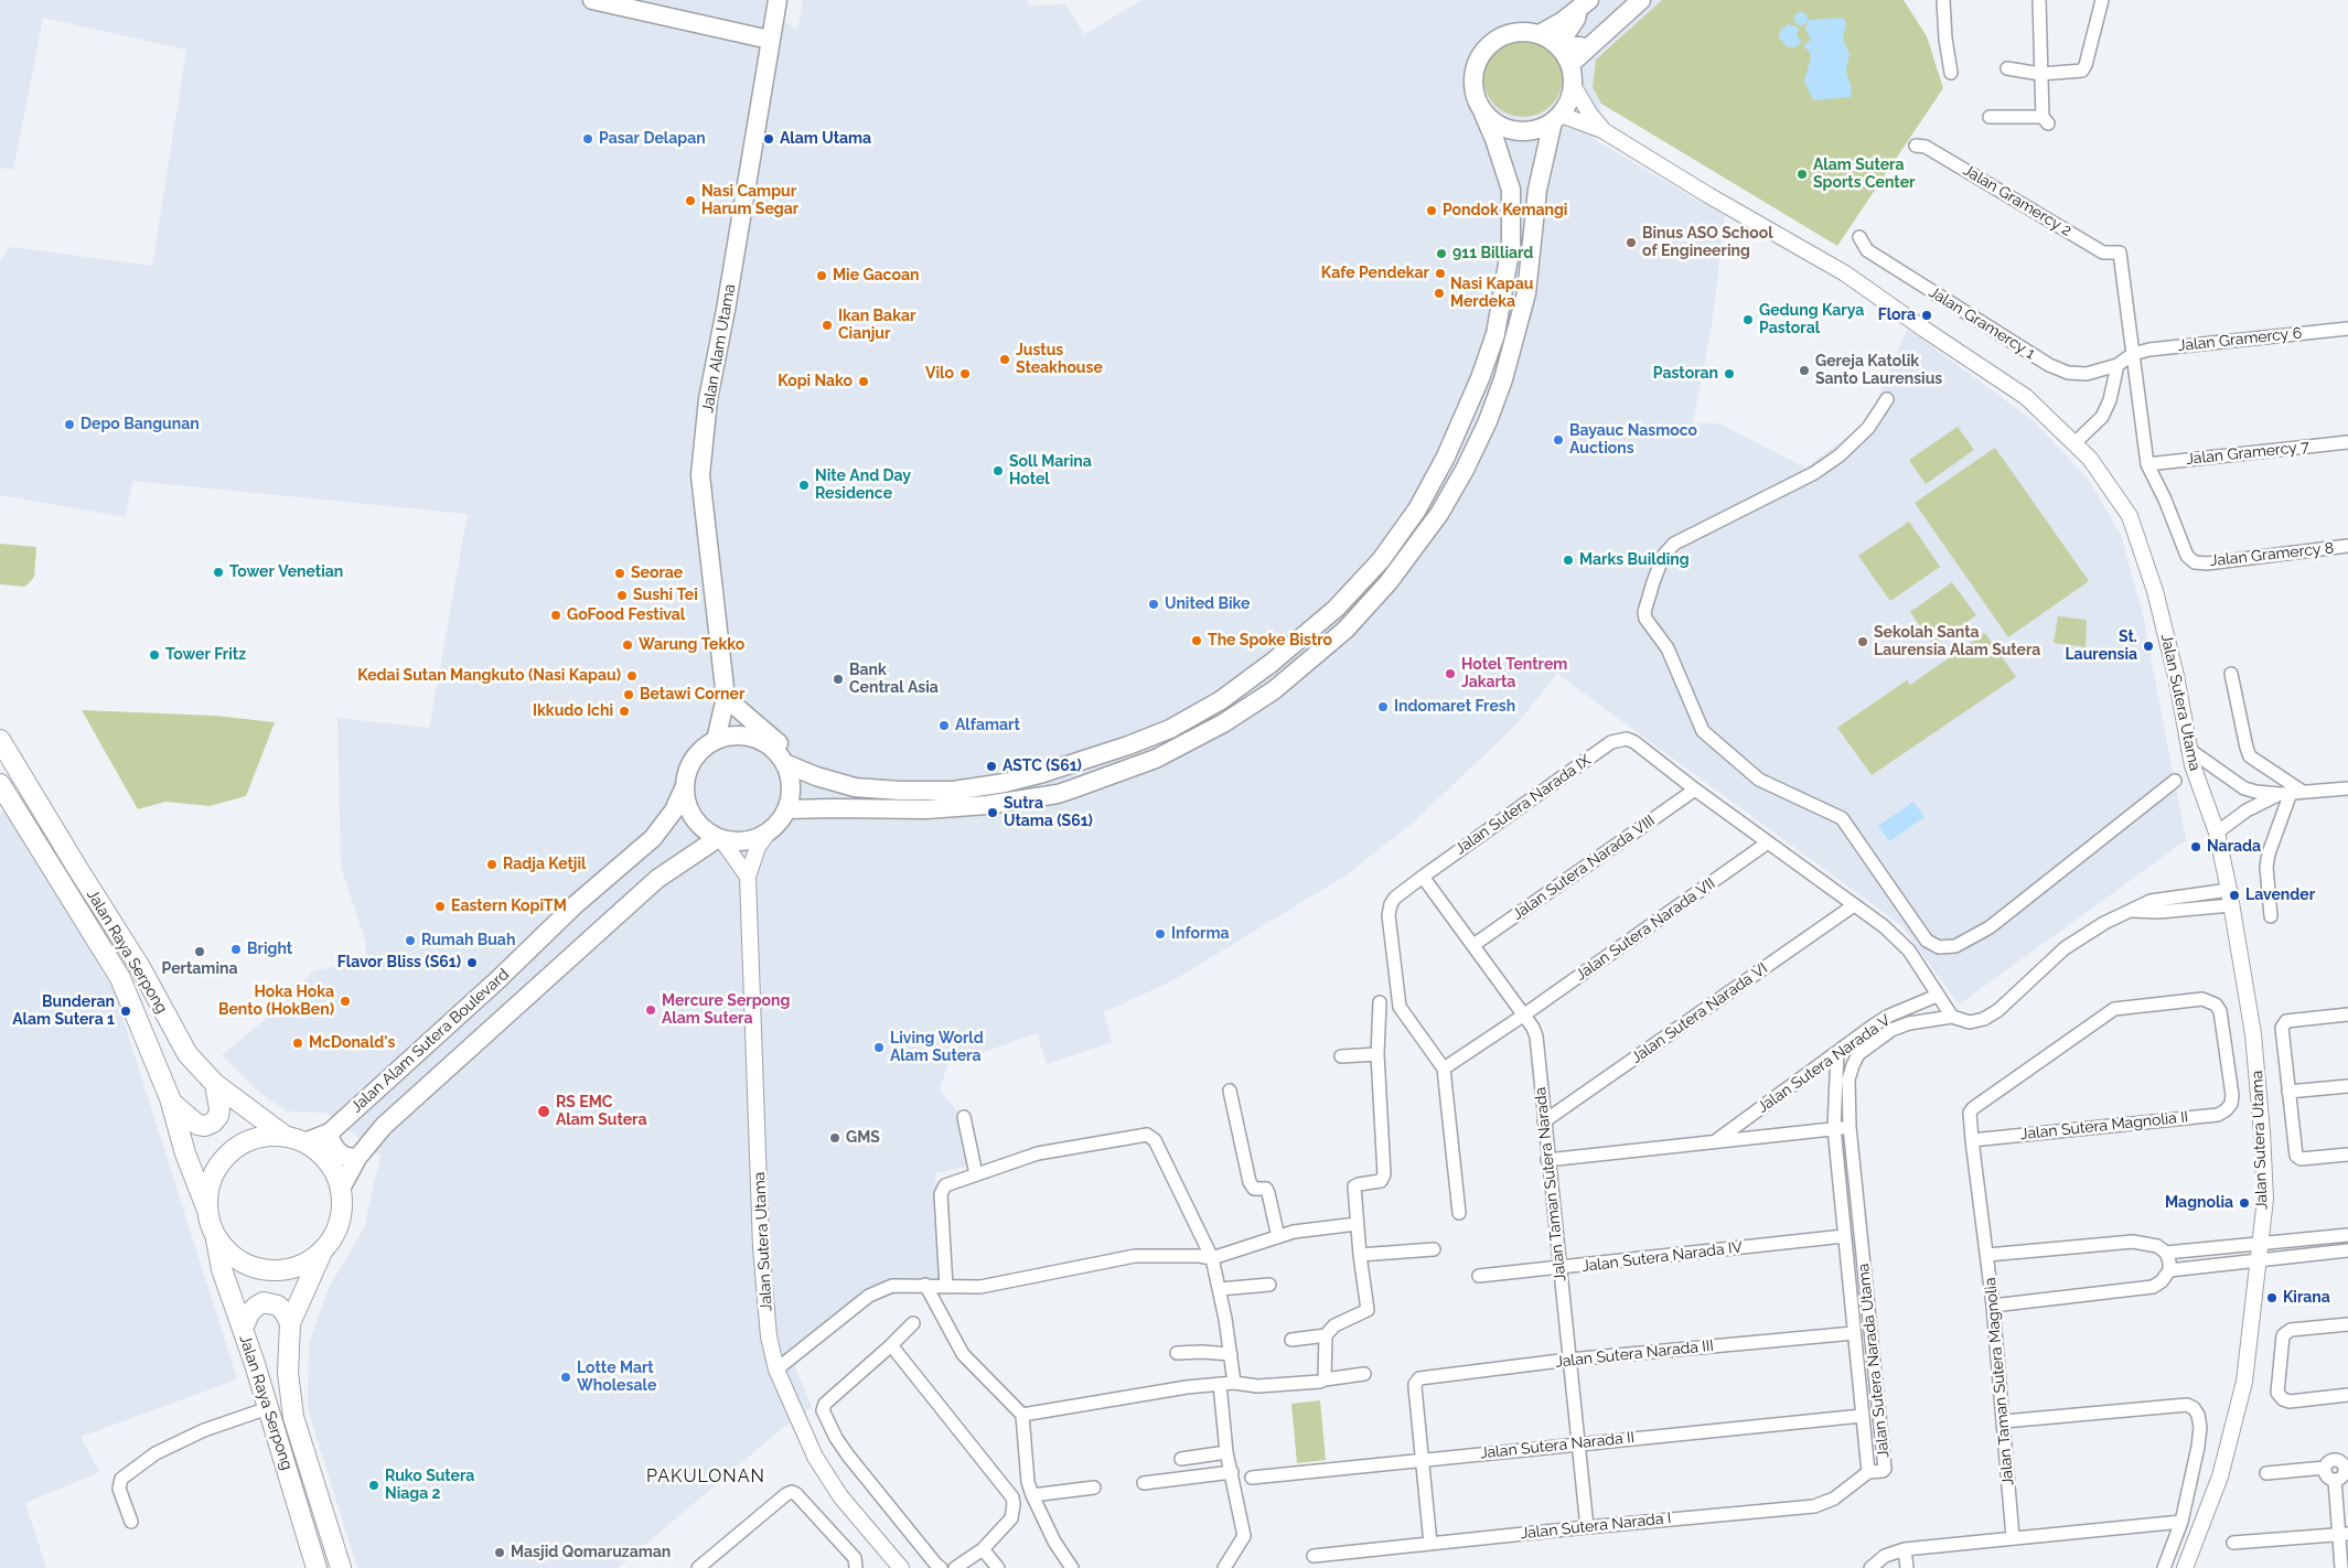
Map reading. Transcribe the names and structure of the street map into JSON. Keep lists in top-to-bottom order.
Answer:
{
  "streets": {
    "main road": ["Jalan Alam Utama", "Jalan Raya Serpong", "Jalan Alam Sutera Boulevard"],
    "street": [
      "Jalan Gramercy 2",
      "Jalan Gramercy 1",
      "Jalan Gramercy 6",
      "Jalan Gramercy 7",
      "Jalan Gramercy 8",
      "Jalan Sutera Utama",
      "Jalan Sutera Narada IX",
      "Jalan Sutera Narada VIII",
      "Jalan Sutera Narada VII",
      "Jalan Sutera Narada VI",
      "Jalan Sutera Narada V",
      "Jalan Sutera Magnolia II",
      "Jalan Taman Sutera Narada",
      "Jalan Sutera Narada IV",
      "Jalan Sutera Narada III",
      "Jalan Sutera Narada Utama",
      "Jalan Taman Sutera Magnolia",
      "Jalan Sutera Narada II",
      "Jalan Sutera Narada I"
    ]
  },
  "crossings": [
    ["Jalan Gramercy 2", "Jalan Gramercy 6"],
    ["Jalan Alam Utama", "Jalan Sutera Utama"],
    ["Jalan Alam Utama", "Jalan Alam Sutera Boulevard"],
    ["Jalan Gramercy 7", "Jalan Gramercy 8"],
    ["Jalan Sutera Utama", "Jalan Alam Sutera Boulevard"],
    ["Jalan Sutera Utama", "Jalan Sutera Narada Utama"],
    ["Jalan Sutera Narada IX", "Jalan Sutera Narada VIII"],
    ["Jalan Sutera Narada IX", "Jalan Sutera Narada VII"],
    ["Jalan Sutera Narada IX", "Jalan Taman Sutera Narada"],
    ["Jalan Sutera Narada VIII", "Jalan Taman Sutera Narada"],
    ["Jalan Sutera Narada VII", "Jalan Taman Sutera Narada"],
    ["Jalan Raya Serpong", "Jalan Alam Sutera Boulevard"],
    ["Jalan Sutera Narada VI", "Jalan Taman Sutera Narada"],
    ["Jalan Sutera Narada V", "Jalan Taman Sutera Narada"],
    ["Jalan Sutera Narada V", "Jalan Sutera Narada Utama"],
    ["Jalan Sutera Magnolia II", "Jalan Taman Sutera Magnolia"],
    ["Jalan Taman Sutera Narada", "Jalan Sutera Narada IV"],
    ["Jalan Taman Sutera Narada", "Jalan Sutera Narada III"],
    ["Jalan Taman Sutera Narada", "Jalan Sutera Narada II"],
    ["Jalan Taman Sutera Narada", "Jalan Sutera Narada I"],
    ["Jalan Sutera Narada IV", "Jalan Sutera Narada Utama"],
    ["Jalan Sutera Narada III", "Jalan Sutera Narada Utama"],
    ["Jalan Sutera Narada III", "Jalan Sutera Narada II"],
    ["Jalan Sutera Narada Utama", "Jalan Sutera Narada II"],
    ["Jalan Sutera Narada Utama", "Jalan Sutera Narada I"]
  ],
  "districts": ["PAKULONAN"],
  "places": [
    "Pasar Delapan",
    "Alam Utama",
    "Alam Sutera Sports Center",
    "Nasi Campur Harum Segar",
    "Pondok Kemangi",
    "Binus ASO School of Engineering",
    "911 Billiard",
    "Kafe Pendekar",
    "Mie Gacoan",
    "Nasi Kapau Merdeka",
    "Flora",
    "Gedung Karya Pastoral",
    "Ikan Bakar Cianjur",
    "Justus Steakhouse",
    "Gereja Katolik Santo Laurensius",
    "Vilo",
    "Pastoran",
    "Kopi Nako",
    "Depo Bangunan",
    "Bayauc Nasmoco Auctions",
    "Soll Marina Hotel",
    "Nite And Day Residence",
    "Marks Building",
    "Tower Venetian",
    "Seorae",
    "Sushi Tei",
    "United Bike",
    "GoFood Festival",
    "The Spoke Bistro",
    "Sekolah Santa Laurensia Alam Sutera",
    "Warung Tekko",
    "St. Laurensia",
    "Tower Fritz",
    "Hotel Tentrem Jakarta",
    "Kedai Sutan Mangkuto (Nasi Kapau)",
    "Bank Central Asia",
    "Betawi Corner",
    "Indomaret Fresh",
    "Ikkudo Ichi",
    "Alfamart",
    "ASTC (S61)",
    "Sutra Utama (S61)",
    "Narada",
    "Radja Ketjil",
    "Lavender",
    "Eastern KopiTM",
    "Informa",
    "Rumah Buah",
    "Bright",
    "Pertamina",
    "Flavor Bliss (S61)",
    "Hoka Hoka Bento (HokBen)",
    "Mercure Serpong Alam Sutera",
    "Bunderan Alam Sutera 1",
    "McDonald's",
    "Living World Alam Sutera",
    "RS EMC Alam Sutera",
    "GMS",
    "Magnolia",
    "Kirana",
    "Lotte Mart Wholesale",
    "Ruko Sutera Niaga 2",
    "Masjid Qomaruzaman"
  ]
}
